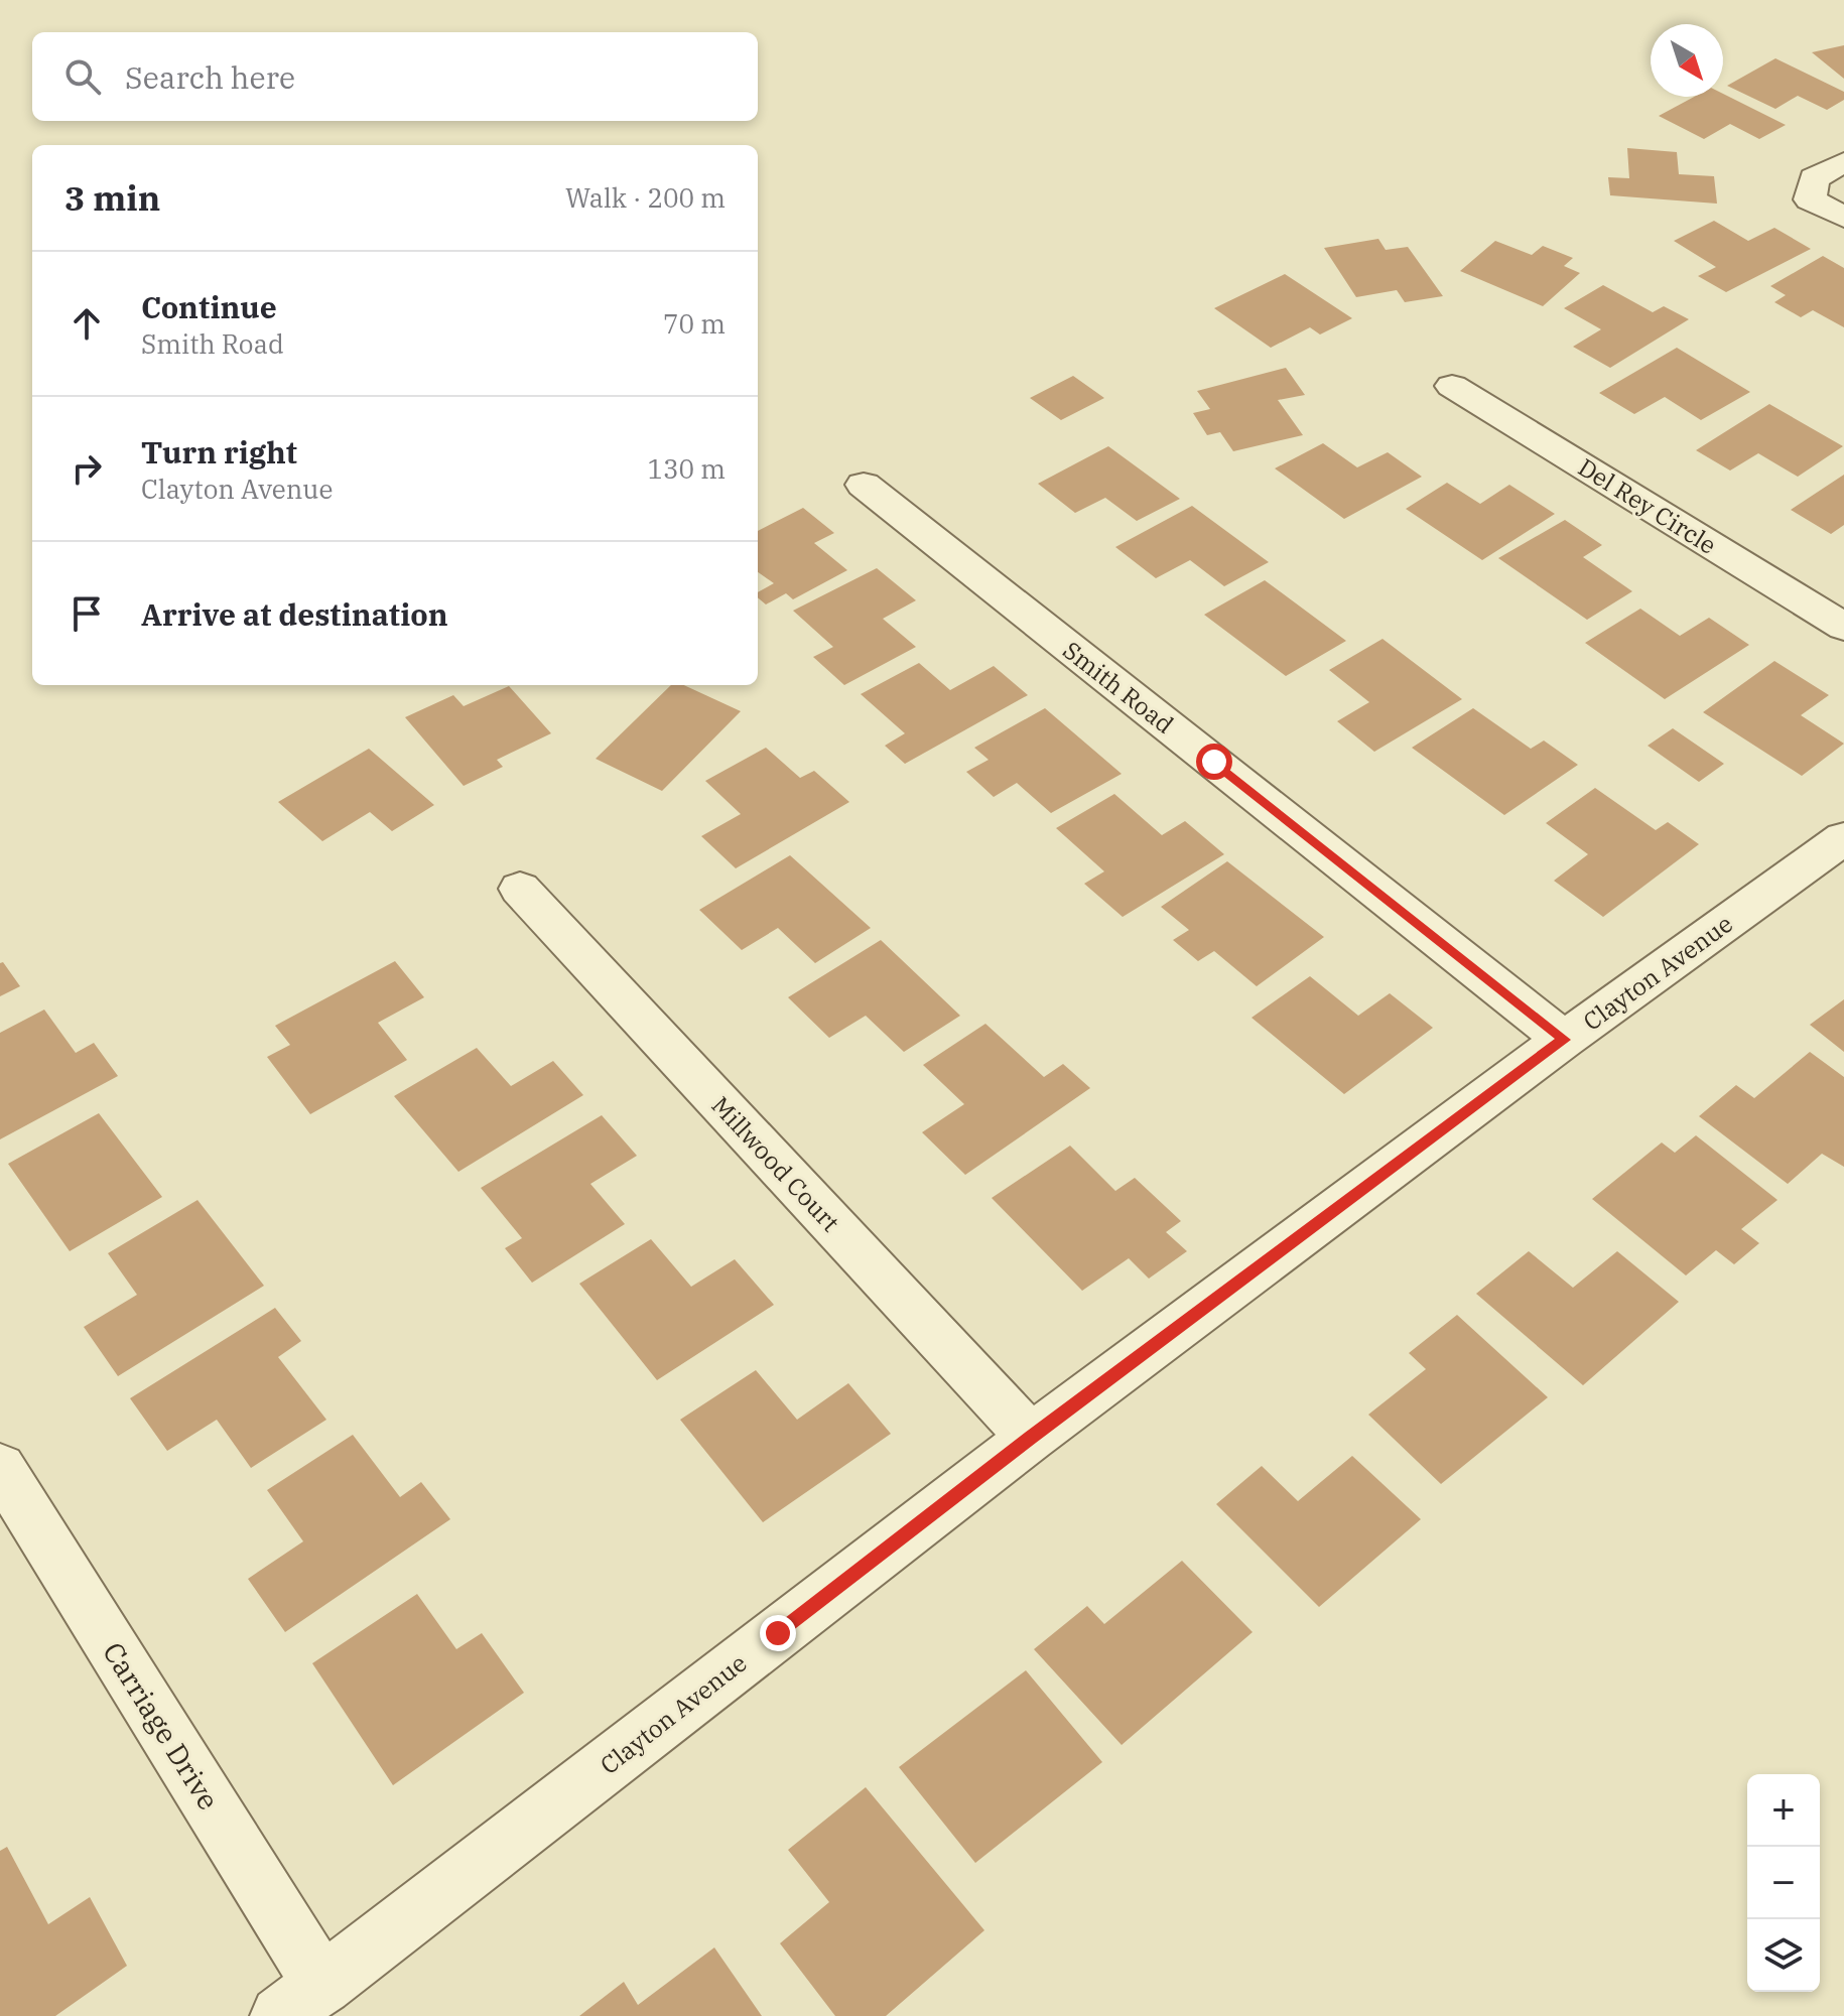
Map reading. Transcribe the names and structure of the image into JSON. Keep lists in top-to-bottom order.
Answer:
{
  "streets": {
    "street": [
      "Del Rey Circle",
      "Smith Road",
      "Clayton Avenue",
      "Millwood Court",
      "Carriage Drive"
    ]
  },
  "crossings": [
    ["Smith Road", "Clayton Avenue"],
    ["Clayton Avenue", "Millwood Court"],
    ["Clayton Avenue", "Carriage Drive"]
  ],
  "north": "bottom right",
  "page": {
    "search": "Search here",
    "heading": ["3 min", "Walk · 200 m"],
    "list": [
      ["Continue", "Smith Road", "70 m"],
      ["Turn right", "Clayton Avenue", "130 m"],
      "Arrive at destination"
    ],
    "map_buttons": ["+", "−"]
  }
}
